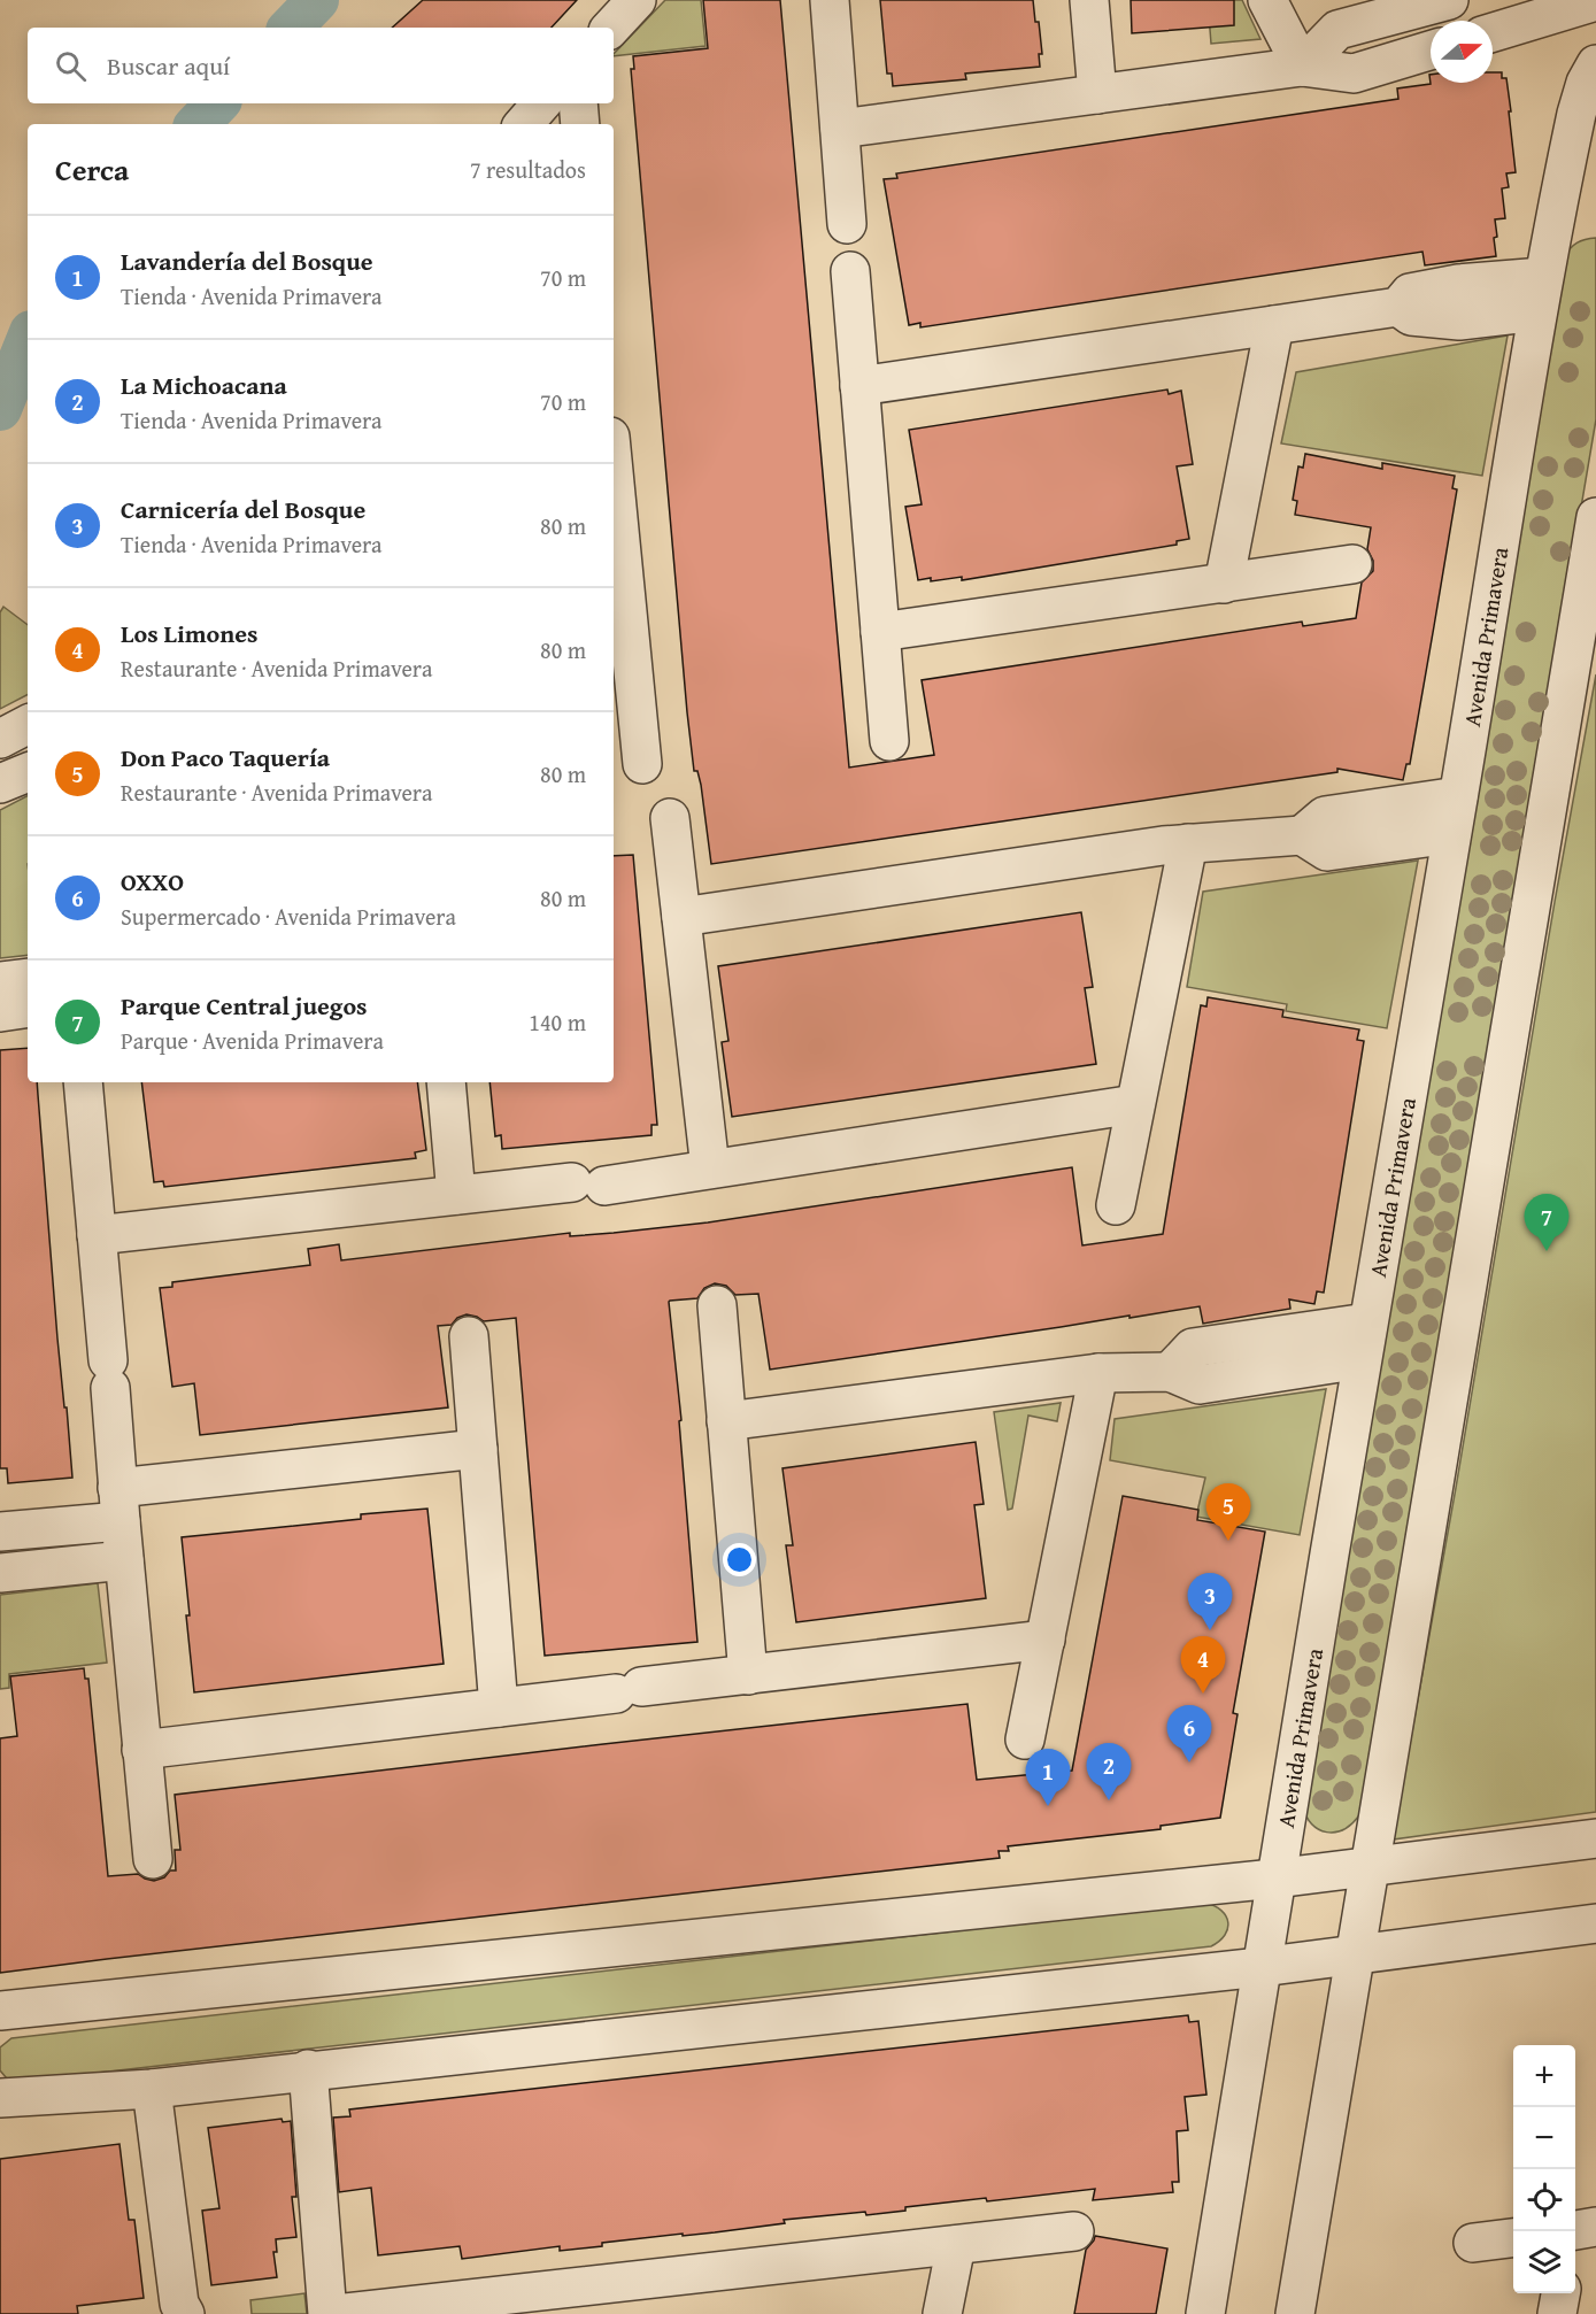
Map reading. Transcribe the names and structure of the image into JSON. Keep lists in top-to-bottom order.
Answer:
{
  "streets": {
    "street": ["Avenida Primavera"]
  },
  "north": "right",
  "page": {
    "search": "Buscar aquí",
    "heading": ["Cerca", "7 resultados"],
    "list": [
      {
        "mark": "1",
        "name": "Lavandería del Bosque",
        "note": "Tienda · Avenida Primavera",
        "value": "70 m"
      },
      {
        "mark": "2",
        "name": "La Michoacana",
        "note": "Tienda · Avenida Primavera",
        "value": "70 m"
      },
      {
        "mark": "3",
        "name": "Carnicería del Bosque",
        "note": "Tienda · Avenida Primavera",
        "value": "80 m"
      },
      {
        "mark": "4",
        "name": "Los Limones",
        "note": "Restaurante · Avenida Primavera",
        "value": "80 m"
      },
      {
        "mark": "5",
        "name": "Don Paco Taquería",
        "note": "Restaurante · Avenida Primavera",
        "value": "80 m"
      },
      {
        "mark": "6",
        "name": "OXXO",
        "note": "Supermercado · Avenida Primavera",
        "value": "80 m"
      },
      {
        "mark": "7",
        "name": "Parque Central juegos",
        "note": "Parque · Avenida Primavera",
        "value": "140 m"
      }
    ],
    "pins": [
      "7",
      "5",
      "3",
      "4",
      "6",
      "2",
      "1"
    ],
    "map_buttons": ["+", "−"]
  }
}
